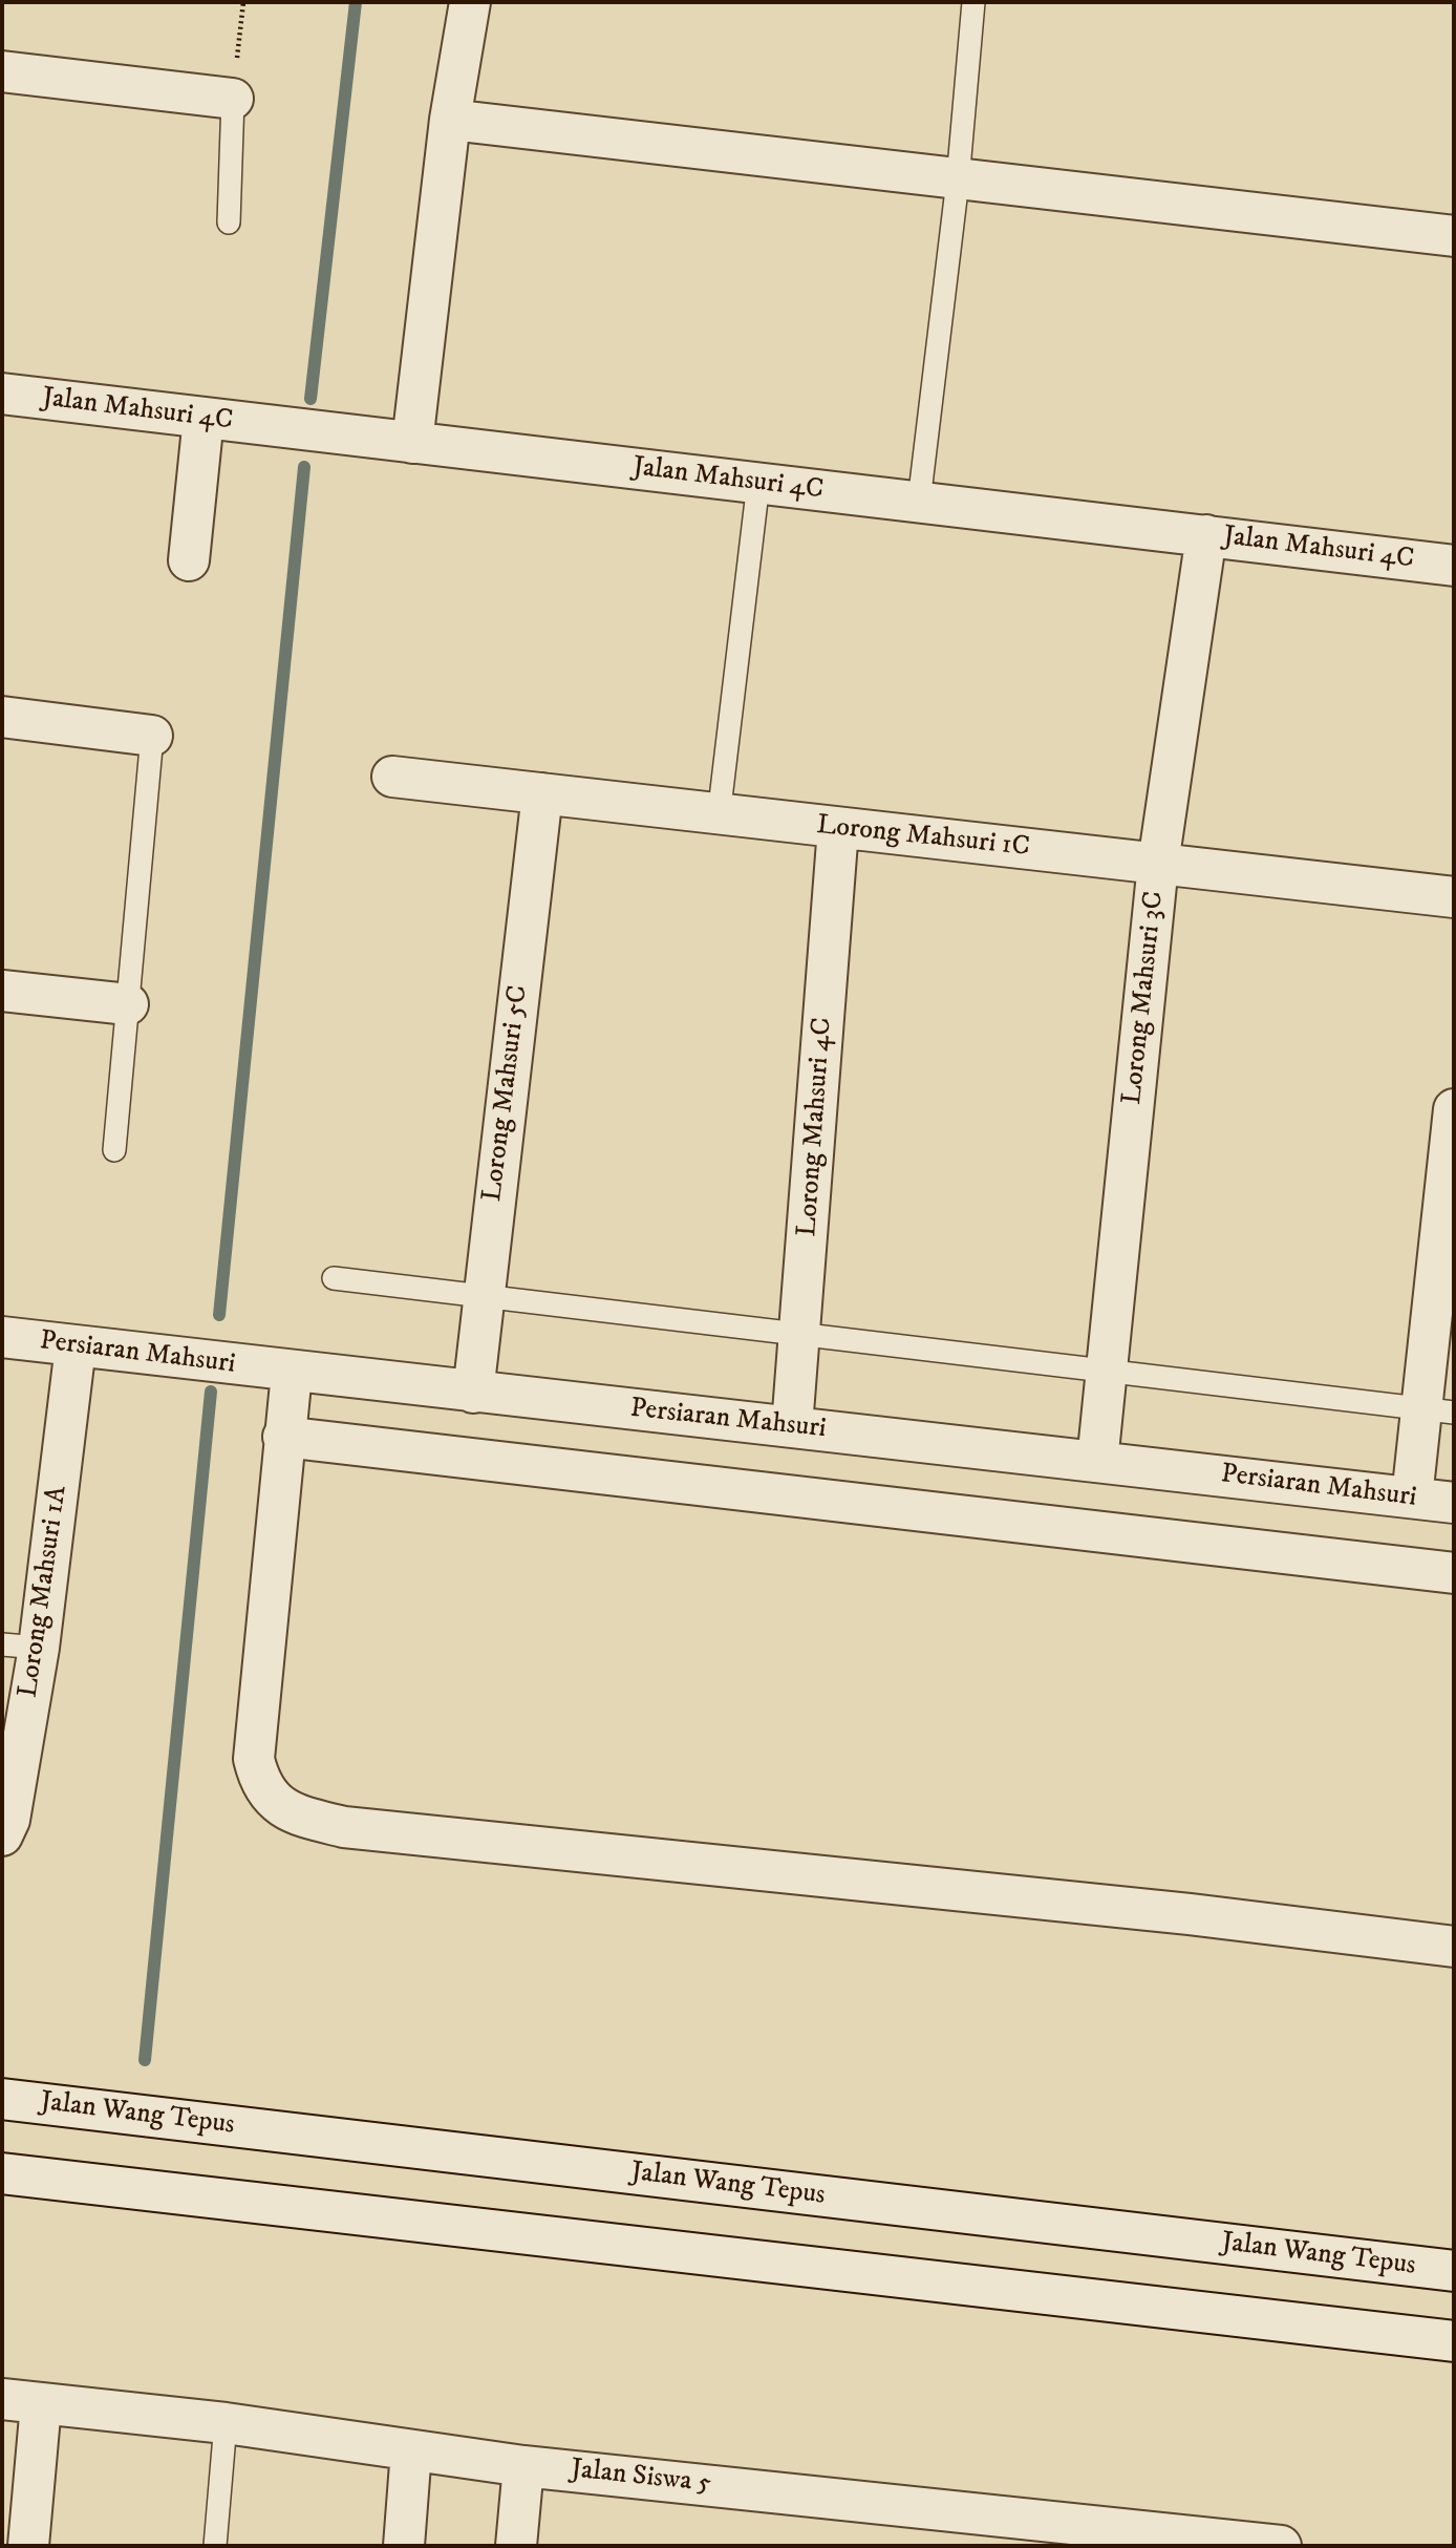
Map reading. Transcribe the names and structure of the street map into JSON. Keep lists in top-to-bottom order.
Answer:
{
  "streets": {
    "street": [
      "Jalan Mahsuri 4C",
      "Lorong Mahsuri 1C",
      "Lorong Mahsuri 3C",
      "Lorong Mahsuri 5C",
      "Lorong Mahsuri 4C",
      "Persiaran Mahsuri",
      "Lorong Mahsuri 1A",
      "Jalan Wang Tepus",
      "Jalan Siswa 5"
    ]
  },
  "crossings": [
    ["Jalan Mahsuri 4C", "Lorong Mahsuri 3C"],
    ["Lorong Mahsuri 1C", "Lorong Mahsuri 3C"],
    ["Lorong Mahsuri 1C", "Lorong Mahsuri 5C"],
    ["Lorong Mahsuri 1C", "Lorong Mahsuri 4C"],
    ["Lorong Mahsuri 3C", "Persiaran Mahsuri"],
    ["Lorong Mahsuri 5C", "Persiaran Mahsuri"],
    ["Lorong Mahsuri 4C", "Persiaran Mahsuri"],
    ["Persiaran Mahsuri", "Lorong Mahsuri 1A"]
  ]
}
